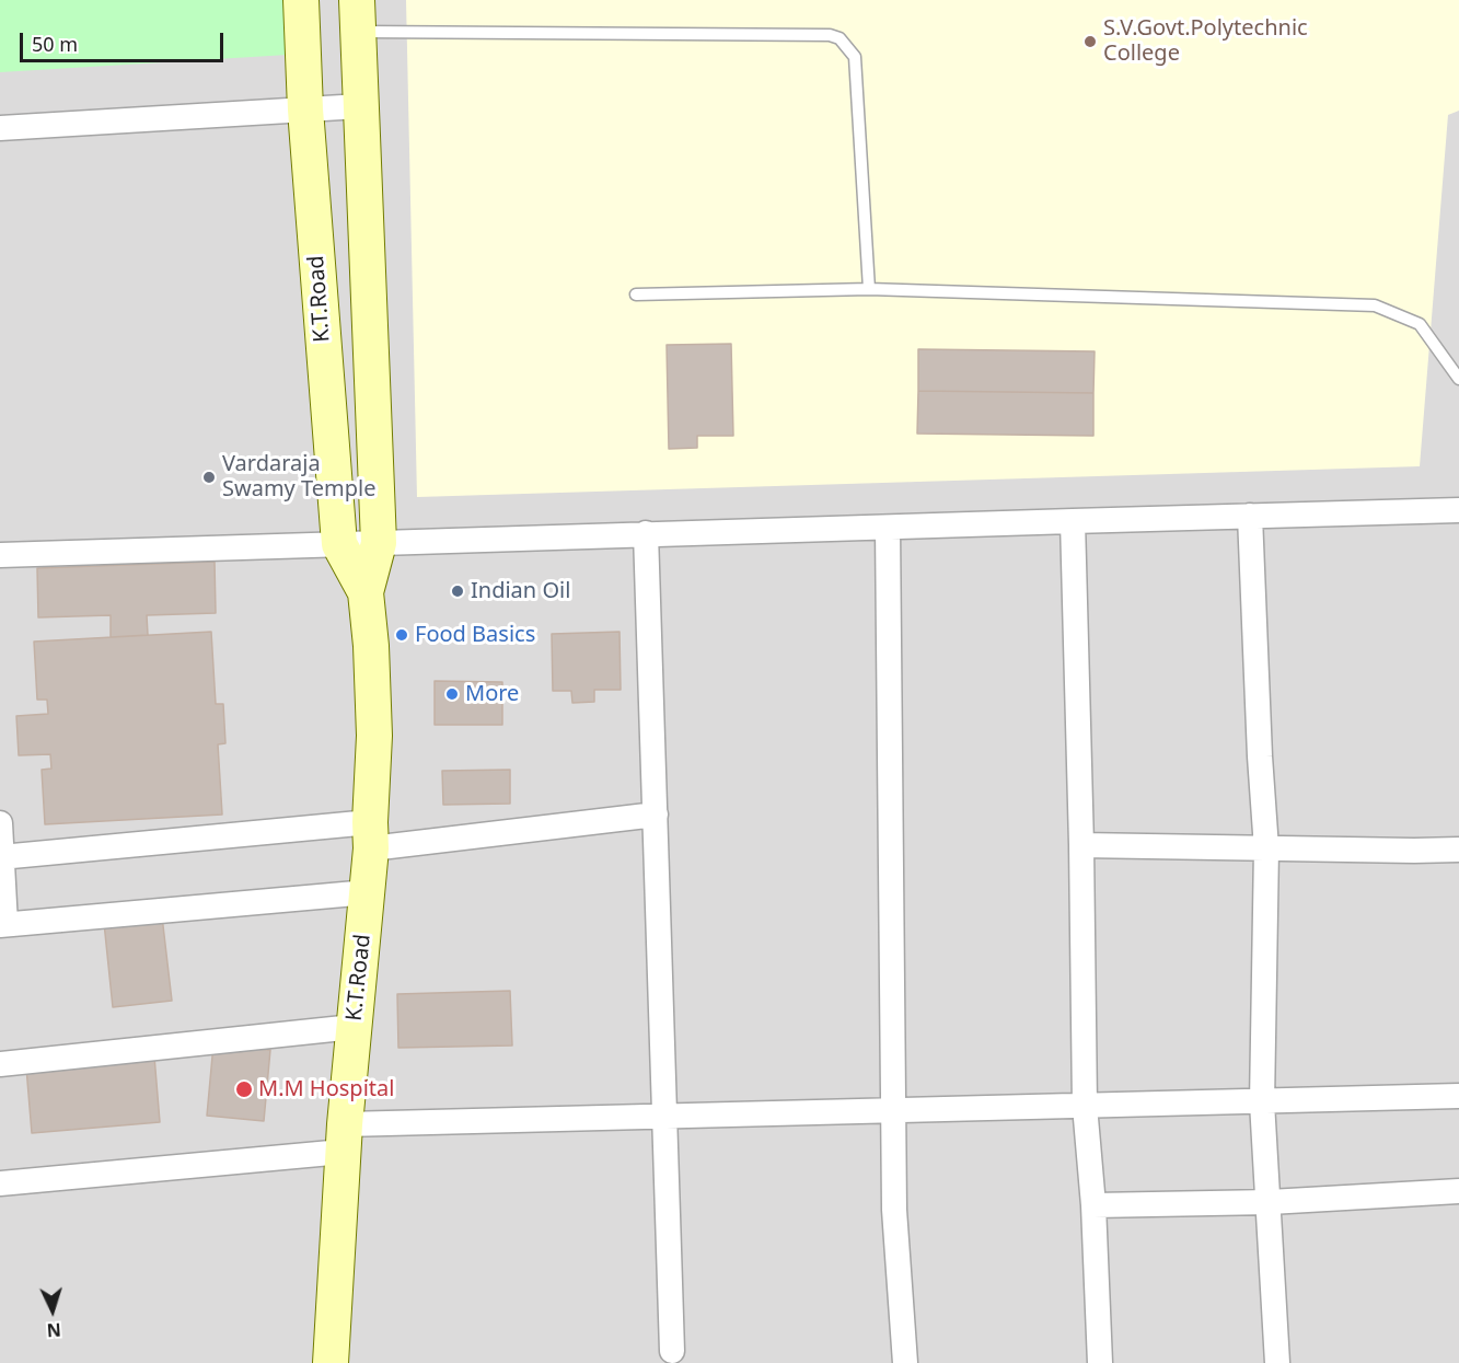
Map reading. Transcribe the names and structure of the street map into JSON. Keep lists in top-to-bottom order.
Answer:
{
  "streets": {
    "main road": ["K.T.Road"]
  },
  "places": [
    "S.V.Govt.Polytechnic College",
    "Vardaraja Swamy Temple",
    "Indian Oil",
    "Food Basics",
    "More",
    "M.M Hospital"
  ],
  "scale_bar": "50 m",
  "north": "bottom"
}
